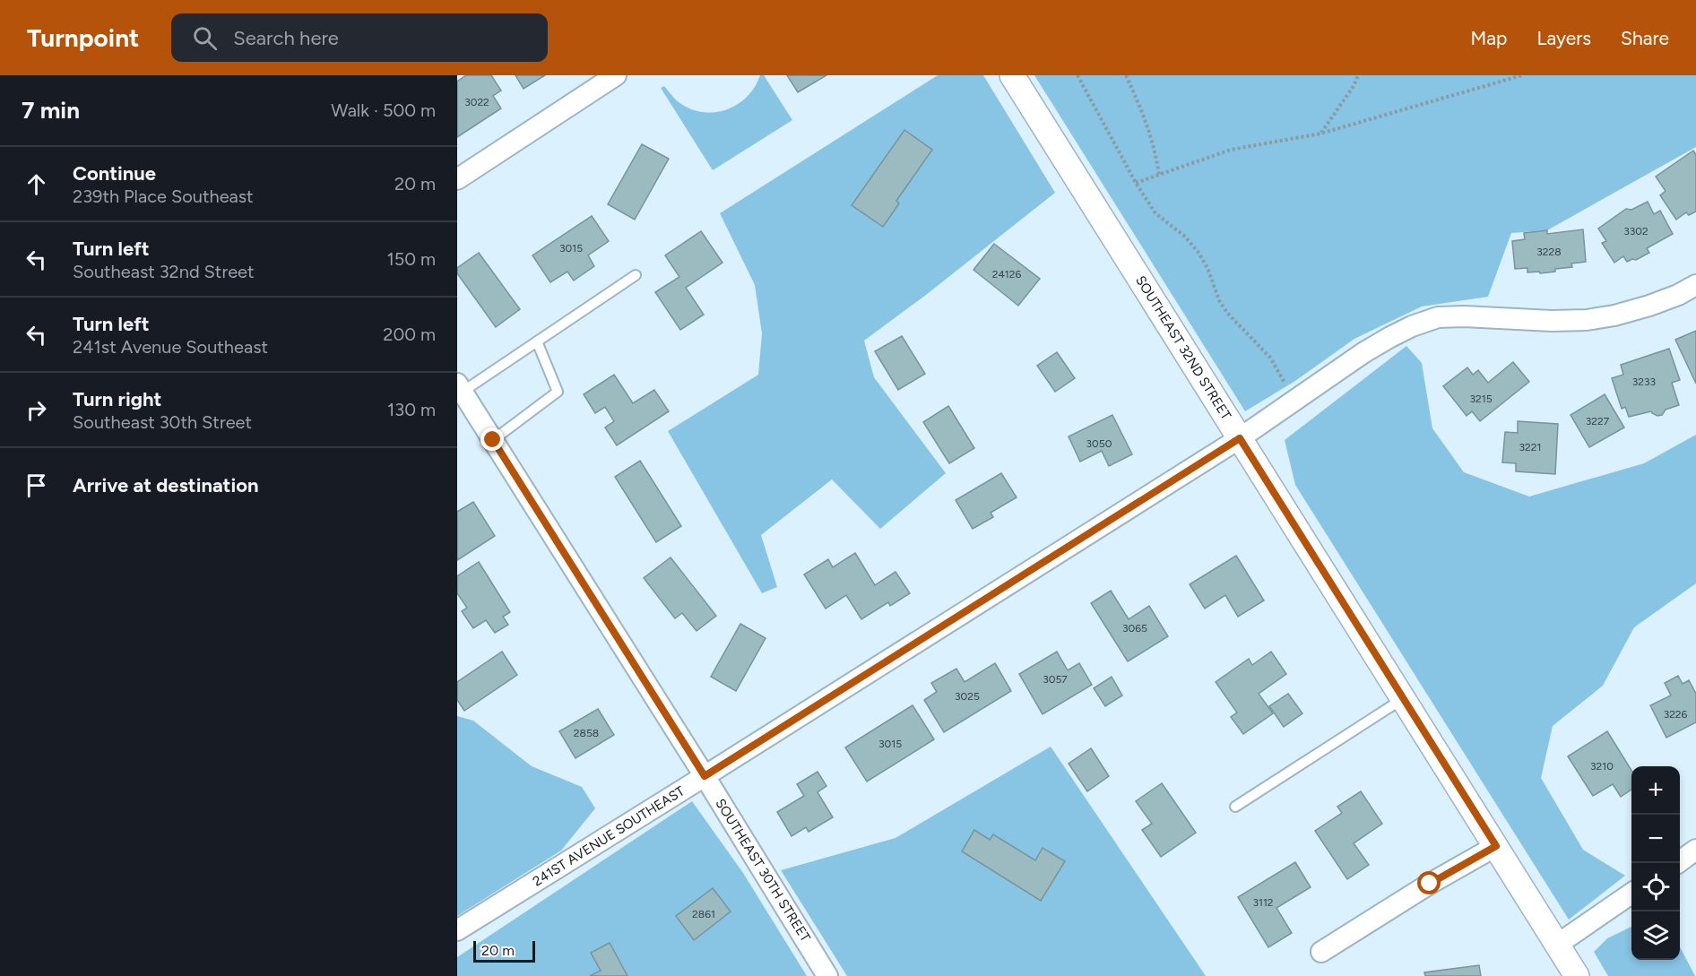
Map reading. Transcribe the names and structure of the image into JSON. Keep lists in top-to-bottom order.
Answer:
{
  "streets": {
    "street": ["SOUTHEAST 32ND STREET", "241ST AVENUE SOUTHEAST", "SOUTHEAST 30TH STREET"]
  },
  "crossings": [
    ["SOUTHEAST 32ND STREET", "241ST AVENUE SOUTHEAST"],
    ["241ST AVENUE SOUTHEAST", "SOUTHEAST 30TH STREET"]
  ],
  "house_numbers": [
    "3022",
    "3302",
    "3015",
    "3228",
    "24126",
    "3233",
    "3215",
    "3227",
    "3050",
    "3221",
    "3065",
    "3057",
    "3025",
    "3226",
    "2858",
    "3015",
    "3210",
    "3112",
    "2861"
  ],
  "scale_bar": "20 m",
  "page": {
    "header": "Turnpoint",
    "search": "Search here",
    "nav": ["Map", "Layers", "Share"],
    "heading": ["7 min", "Walk · 500 m"],
    "list": [
      ["Continue", "239th Place Southeast", "20 m"],
      ["Turn left", "Southeast 32nd Street", "150 m"],
      ["Turn left", "241st Avenue Southeast", "200 m"],
      ["Turn right", "Southeast 30th Street", "130 m"],
      "Arrive at destination"
    ],
    "map_buttons": ["+", "−"],
    "scale": "20 m"
  }
}
